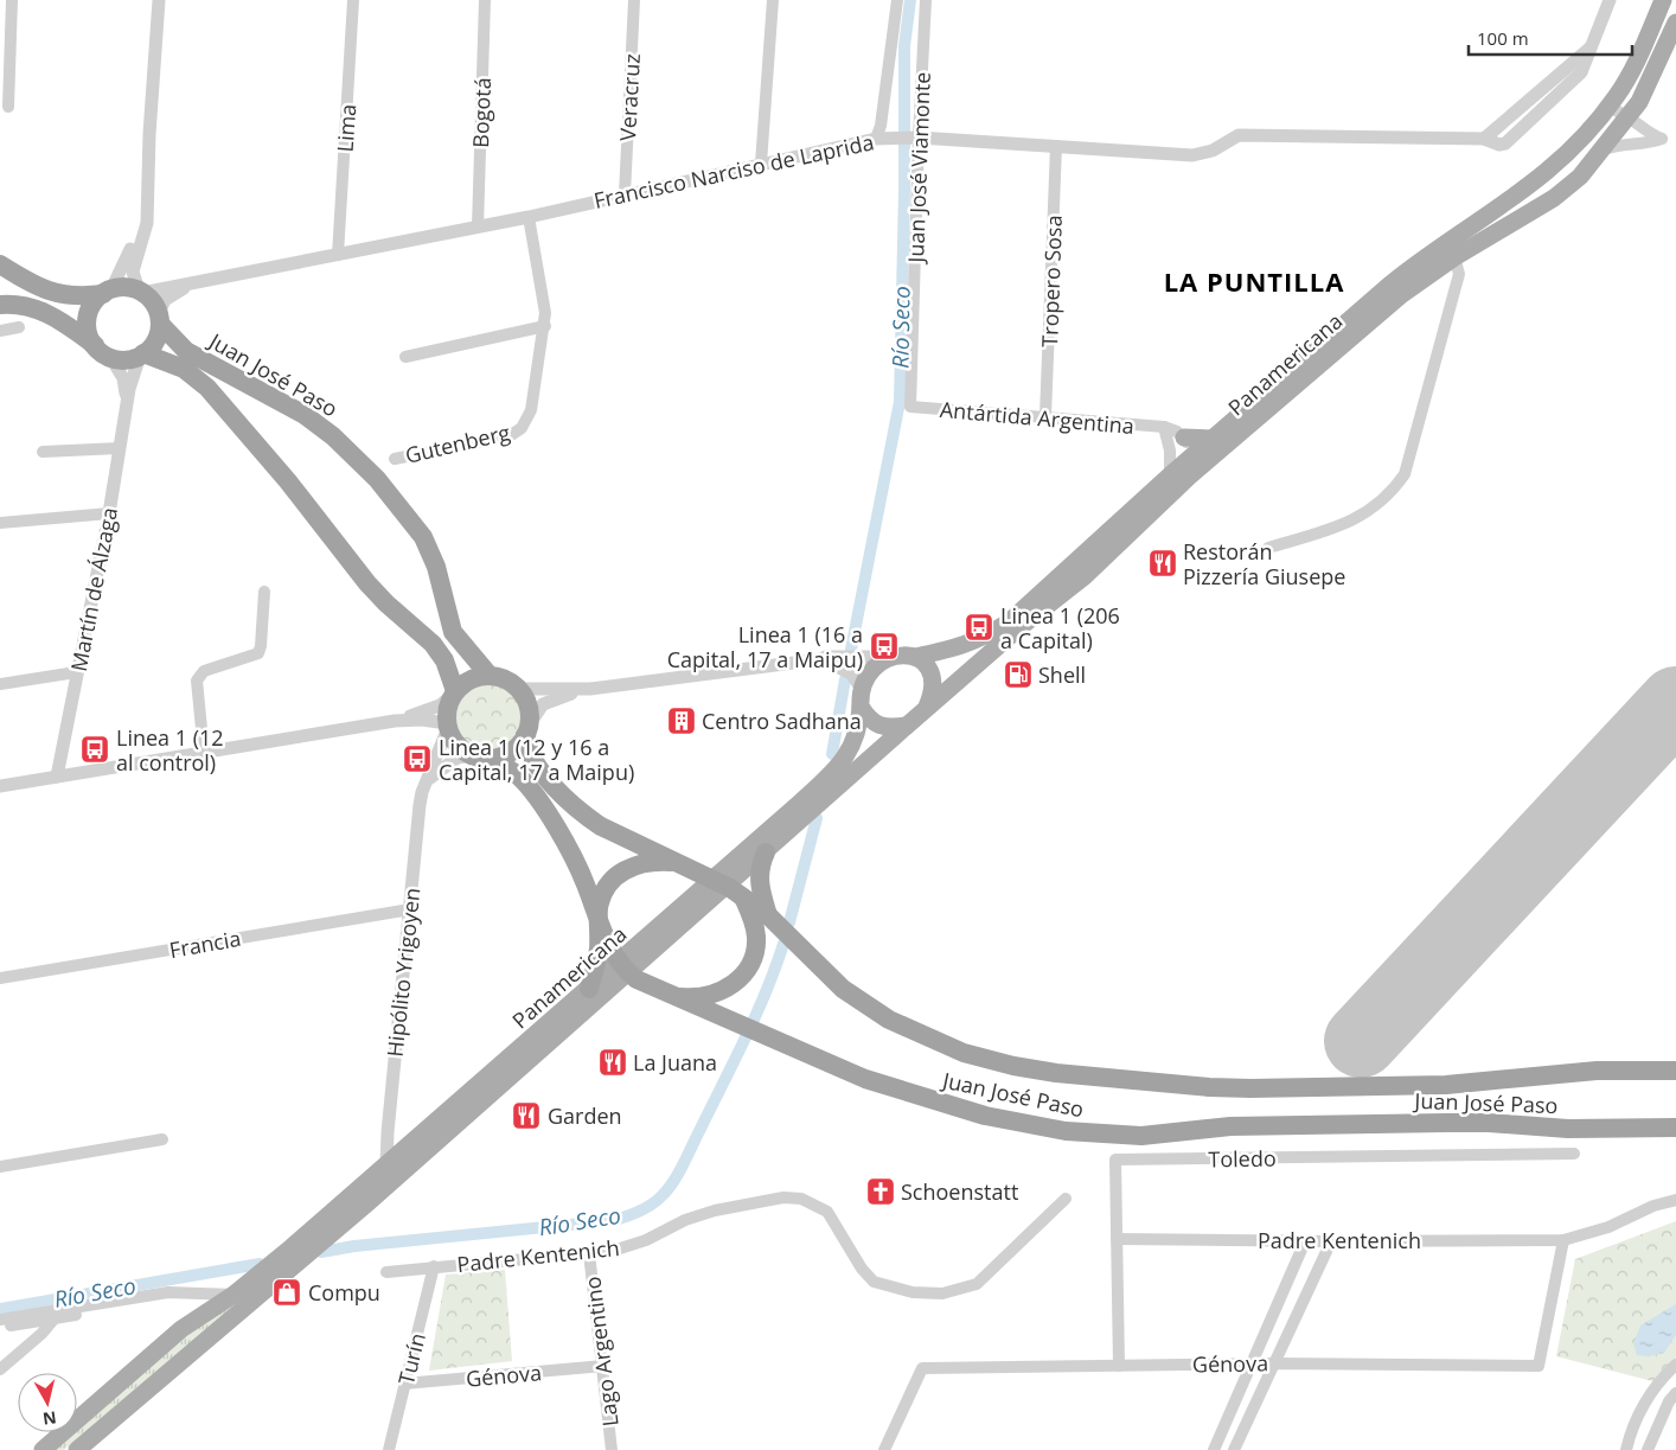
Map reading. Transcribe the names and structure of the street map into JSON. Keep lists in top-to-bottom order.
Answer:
{
  "streets": {
    "highway": ["Juan José Paso"],
    "main road": ["Panamericana"],
    "street": [
      "Veracruz",
      "Bogotá",
      "Lima",
      "Juan José Viamonte",
      "Francisco Narciso de Laprida",
      "Tropero Sosa",
      "Antártida Argentina",
      "Gutenberg",
      "Martín de Álzaga",
      "Francia",
      "Hipólito Yrigoyen",
      "Toledo",
      "Padre Kentenich",
      "Lago Argentino",
      "Turín",
      "Génova"
    ]
  },
  "crossings": [
    ["Veracruz", "Francisco Narciso de Laprida"],
    ["Bogotá", "Francisco Narciso de Laprida"],
    ["Lima", "Francisco Narciso de Laprida"],
    ["Juan José Viamonte", "Francisco Narciso de Laprida"],
    ["Juan José Viamonte", "Antártida Argentina"],
    ["Francisco Narciso de Laprida", "Tropero Sosa"],
    ["Francisco Narciso de Laprida", "Juan José Paso"],
    ["Francisco Narciso de Laprida", "Gutenberg"],
    ["Francisco Narciso de Laprida", "Martín de Álzaga"],
    ["Tropero Sosa", "Antártida Argentina"],
    ["Panamericana", "Juan José Paso"],
    ["Panamericana", "Antártida Argentina"],
    ["Panamericana", "Hipólito Yrigoyen"],
    ["Juan José Paso", "Martín de Álzaga"],
    ["Juan José Paso", "Hipólito Yrigoyen"],
    ["Francia", "Hipólito Yrigoyen"],
    ["Toledo", "Padre Kentenich"],
    ["Toledo", "Génova"],
    ["Padre Kentenich", "Lago Argentino"],
    ["Padre Kentenich", "Turín"],
    ["Padre Kentenich", "Génova"],
    ["Lago Argentino", "Génova"],
    ["Turín", "Génova"]
  ],
  "districts": ["LA PUNTILLA"],
  "water": ["Río Seco"],
  "places": {
    "restaurant": ["Restorán Pizzería Giusepe", "La Juana", "Garden"],
    "bus stop": [
      "Linea 1 (206 a Capital)",
      "Linea 1 (16 a Capital, 17 a Maipu)",
      "Linea 1 (12 al control)",
      "Linea 1 (12 y 16 a Capital, 17 a Maipu)"
    ],
    "fuel station": ["Shell"],
    "building": ["Centro Sadhana"],
    "church": ["Schoenstatt"],
    "shop": ["Compu"]
  },
  "scale_bar": "100 m",
  "north": "bottom"
}
